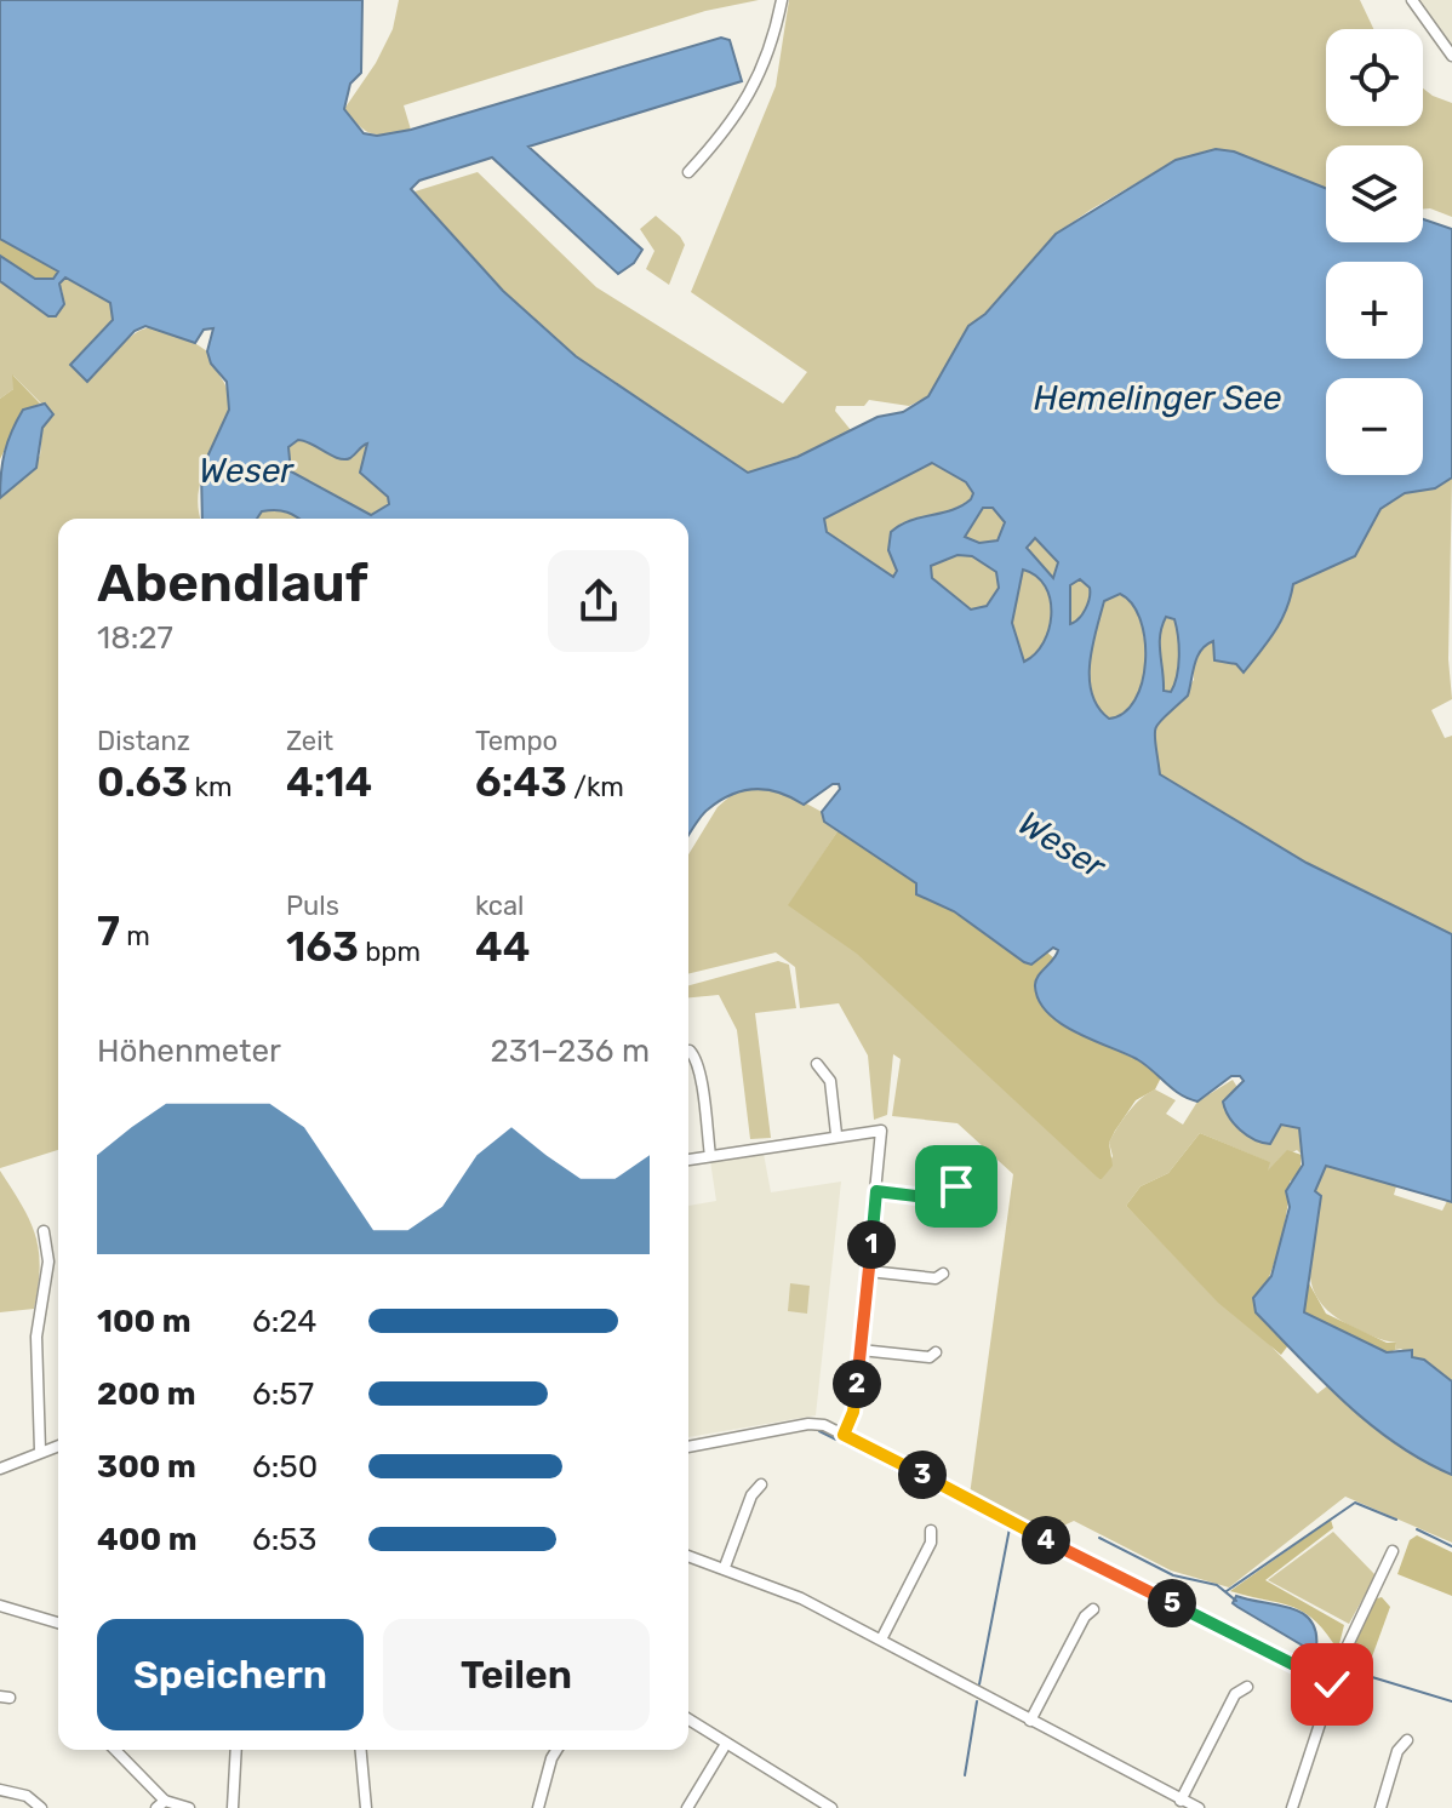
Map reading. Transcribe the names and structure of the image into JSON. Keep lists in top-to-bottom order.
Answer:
{
  "water": ["Hemelinger See", "Weser"],
  "page": {
    "map_buttons": ["+", "−"],
    "heading": ["Abendlauf", "18:27"],
    "stats": [
      ["Distanz", "0.63 km"],
      ["Zeit", "4:14"],
      ["Tempo", "6:43 /km"],
      ["7 m"],
      ["Puls", "163 bpm"],
      ["kcal", "44"]
    ],
    "chart": ["Höhenmeter", "231–236 m"],
    "pins": [
      "1",
      "2",
      "3",
      "4",
      "5"
    ],
    "list": [
      {
        "name": "100 m",
        "note": "6:24"
      },
      {
        "name": "200 m",
        "note": "6:57"
      },
      {
        "name": "300 m",
        "note": "6:50"
      },
      {
        "name": "400 m",
        "note": "6:53"
      }
    ],
    "buttons": ["Speichern", "Teilen"]
  }
}
